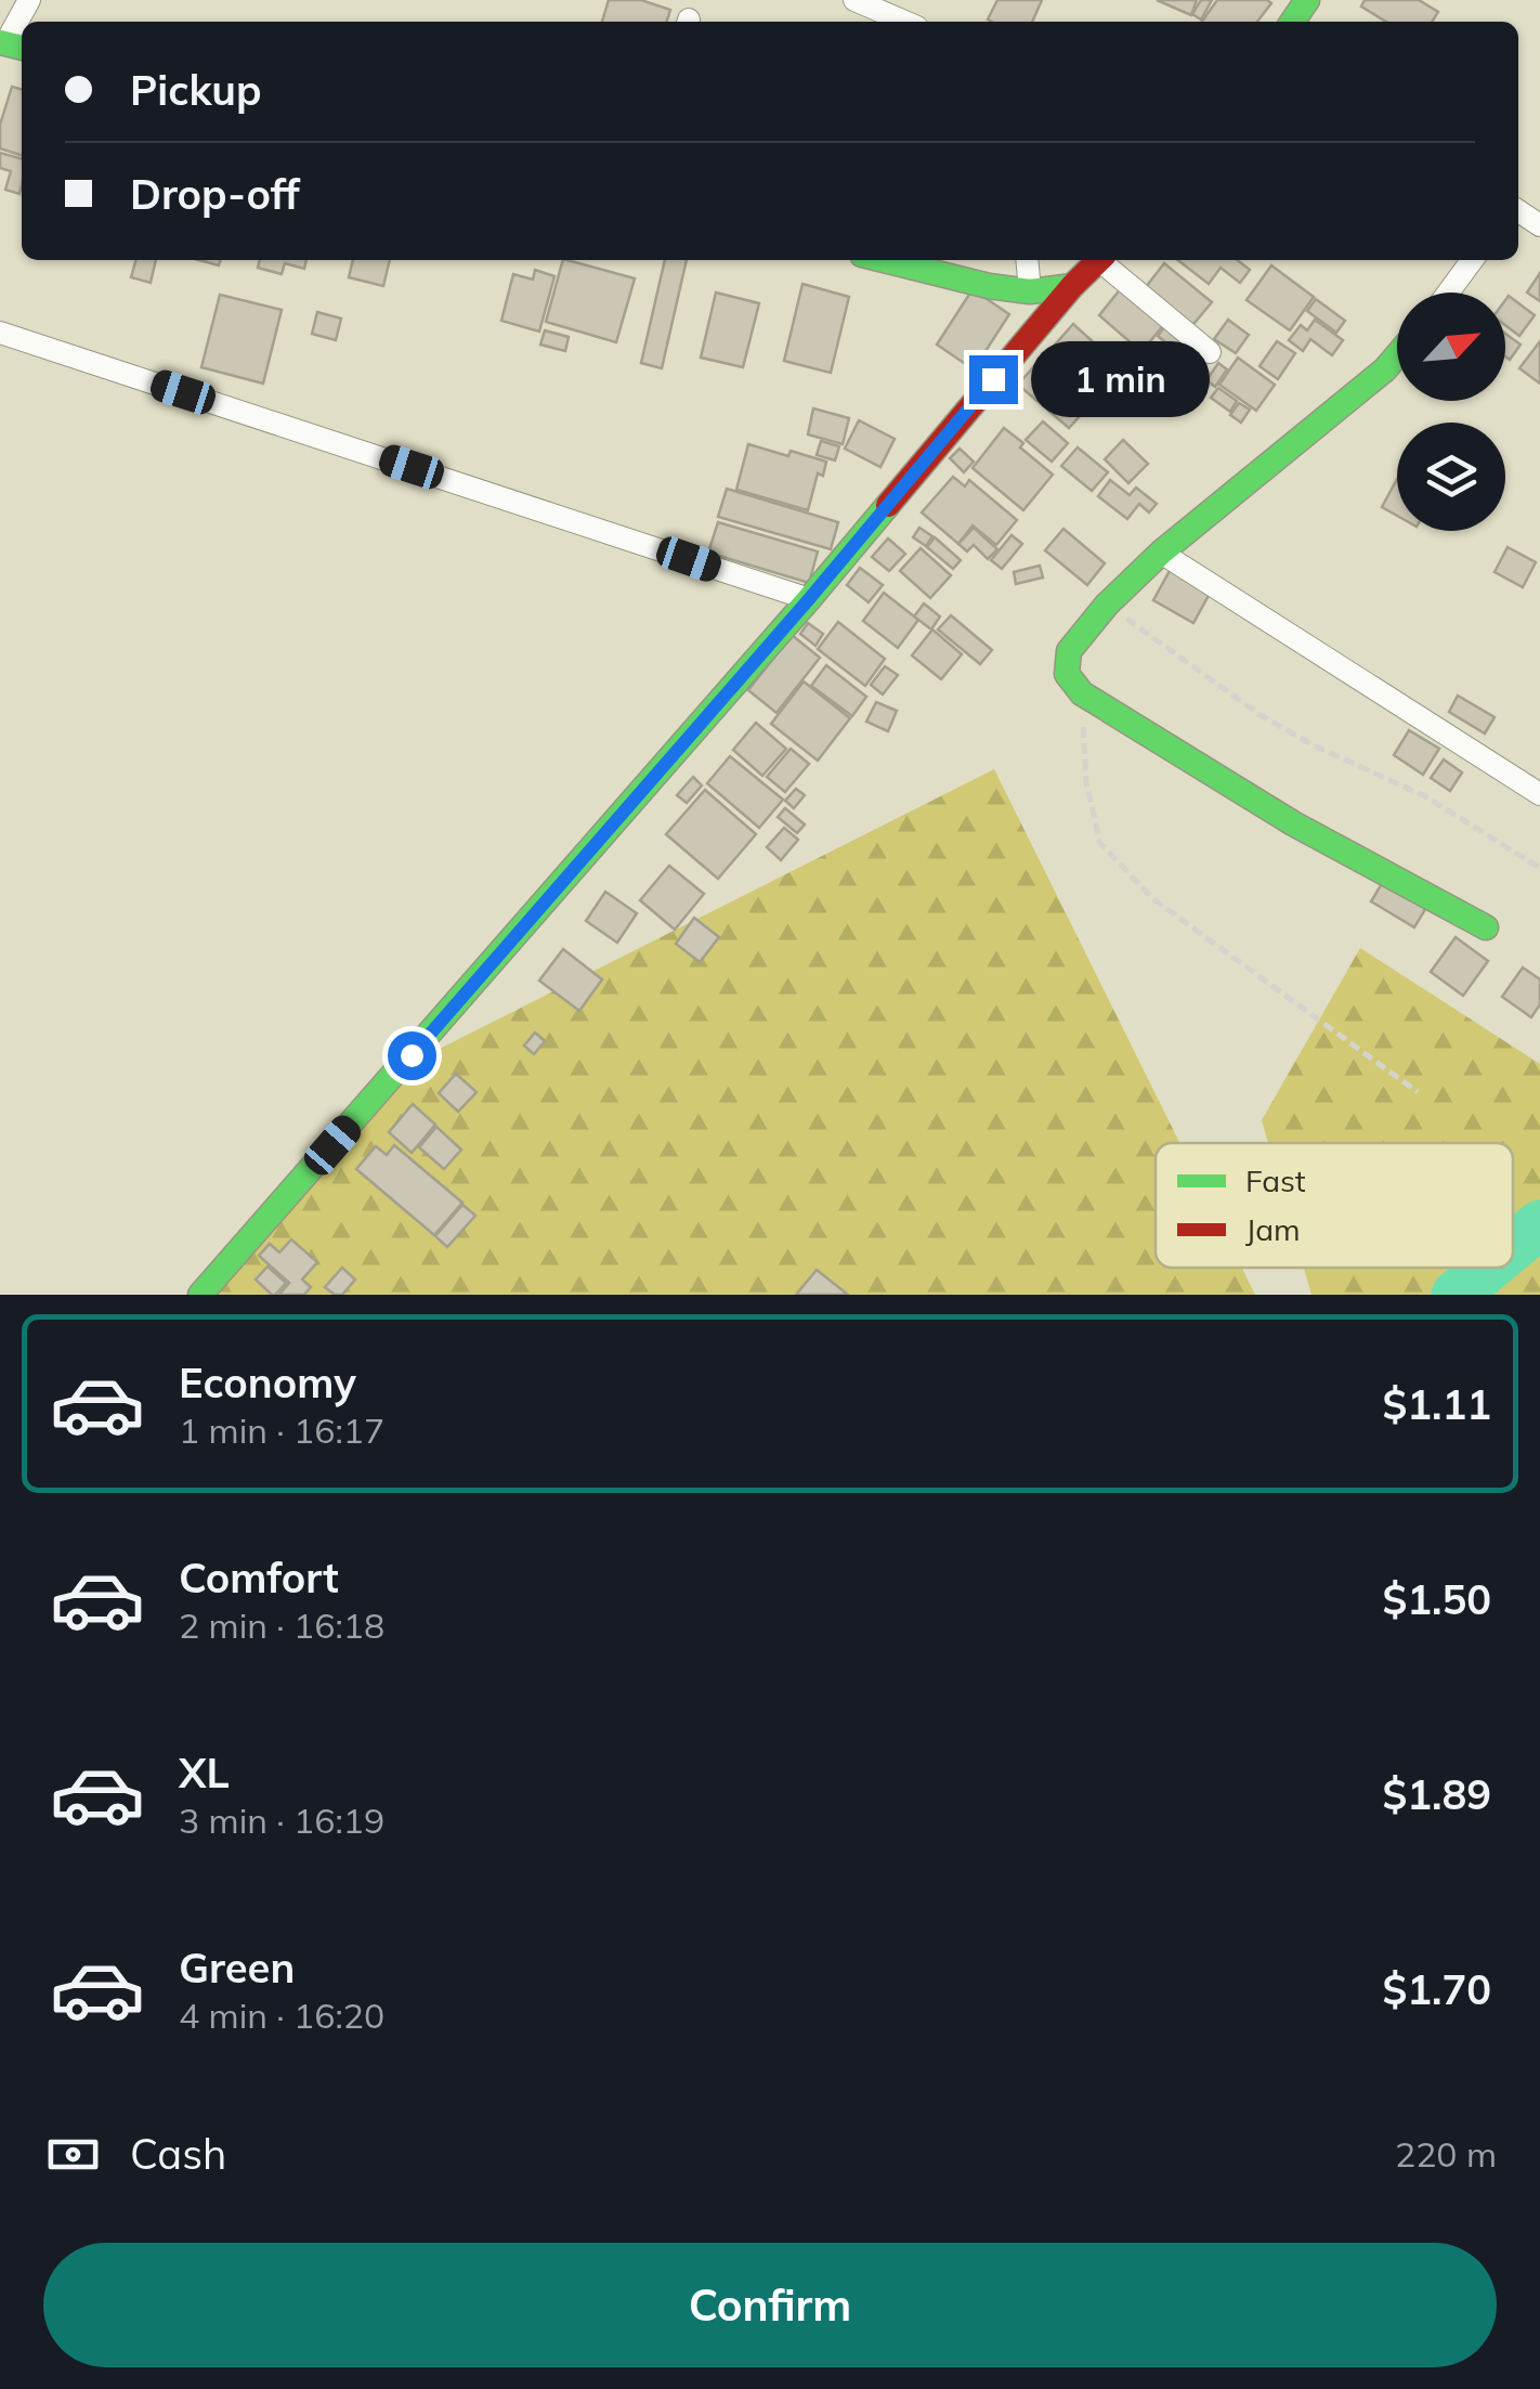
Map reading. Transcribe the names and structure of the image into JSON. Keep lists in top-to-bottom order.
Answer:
{
  "legend": ["Fast", "Jam"],
  "north": "top right",
  "page": {
    "banner": ["Pickup", "Drop-off"],
    "bubble": "1 min",
    "list": [
      {
        "name": "Economy",
        "note": "1 min · 16:17",
        "value": "$1.11"
      },
      {
        "name": "Comfort",
        "note": "2 min · 16:18",
        "value": "$1.50"
      },
      {
        "name": "XL",
        "note": "3 min · 16:19",
        "value": "$1.89"
      },
      {
        "name": "Green",
        "note": "4 min · 16:20",
        "value": "$1.70"
      }
    ],
    "pay": ["Cash", "220 m"],
    "buttons": "Confirm"
  }
}
